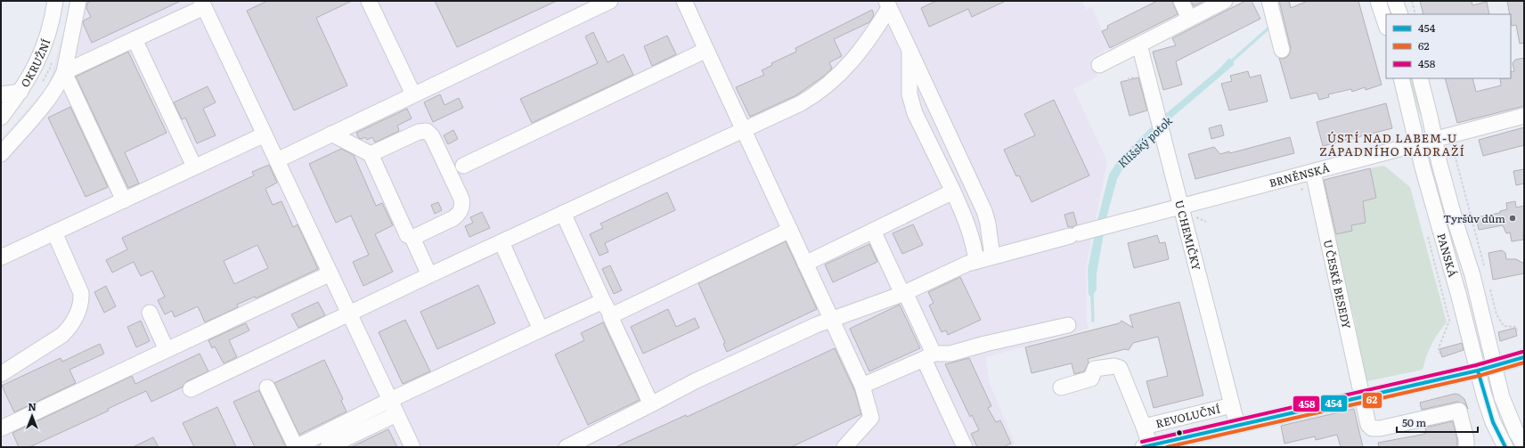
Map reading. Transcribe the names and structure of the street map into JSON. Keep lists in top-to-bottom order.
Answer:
{
  "streets": {
    "street": [
      "OKRUŽNÍ",
      "BRNĚNSKÁ",
      "U CHEMIČKY",
      "PANSKÁ",
      "U ČESKÉ BESEDY",
      "REVOLUČNÍ"
    ]
  },
  "crossings": [
    ["BRNĚNSKÁ", "U CHEMIČKY"],
    ["BRNĚNSKÁ", "PANSKÁ"],
    ["BRNĚNSKÁ", "U ČESKÉ BESEDY"],
    ["U CHEMIČKY", "REVOLUČNÍ"],
    ["PANSKÁ", "REVOLUČNÍ"],
    ["U ČESKÉ BESEDY", "REVOLUČNÍ"]
  ],
  "districts": ["ÚSTÍ NAD LABEM-U ZÁPADNÍHO NÁDRAŽÍ"],
  "water": ["Klíšský potok"],
  "places": ["Tyršův dům"],
  "lines": ["transit line 458", "transit line 454", "transit line 62"],
  "legend": ["454", "62", "458"],
  "scale_bar": "50 m",
  "north": "top"
}
